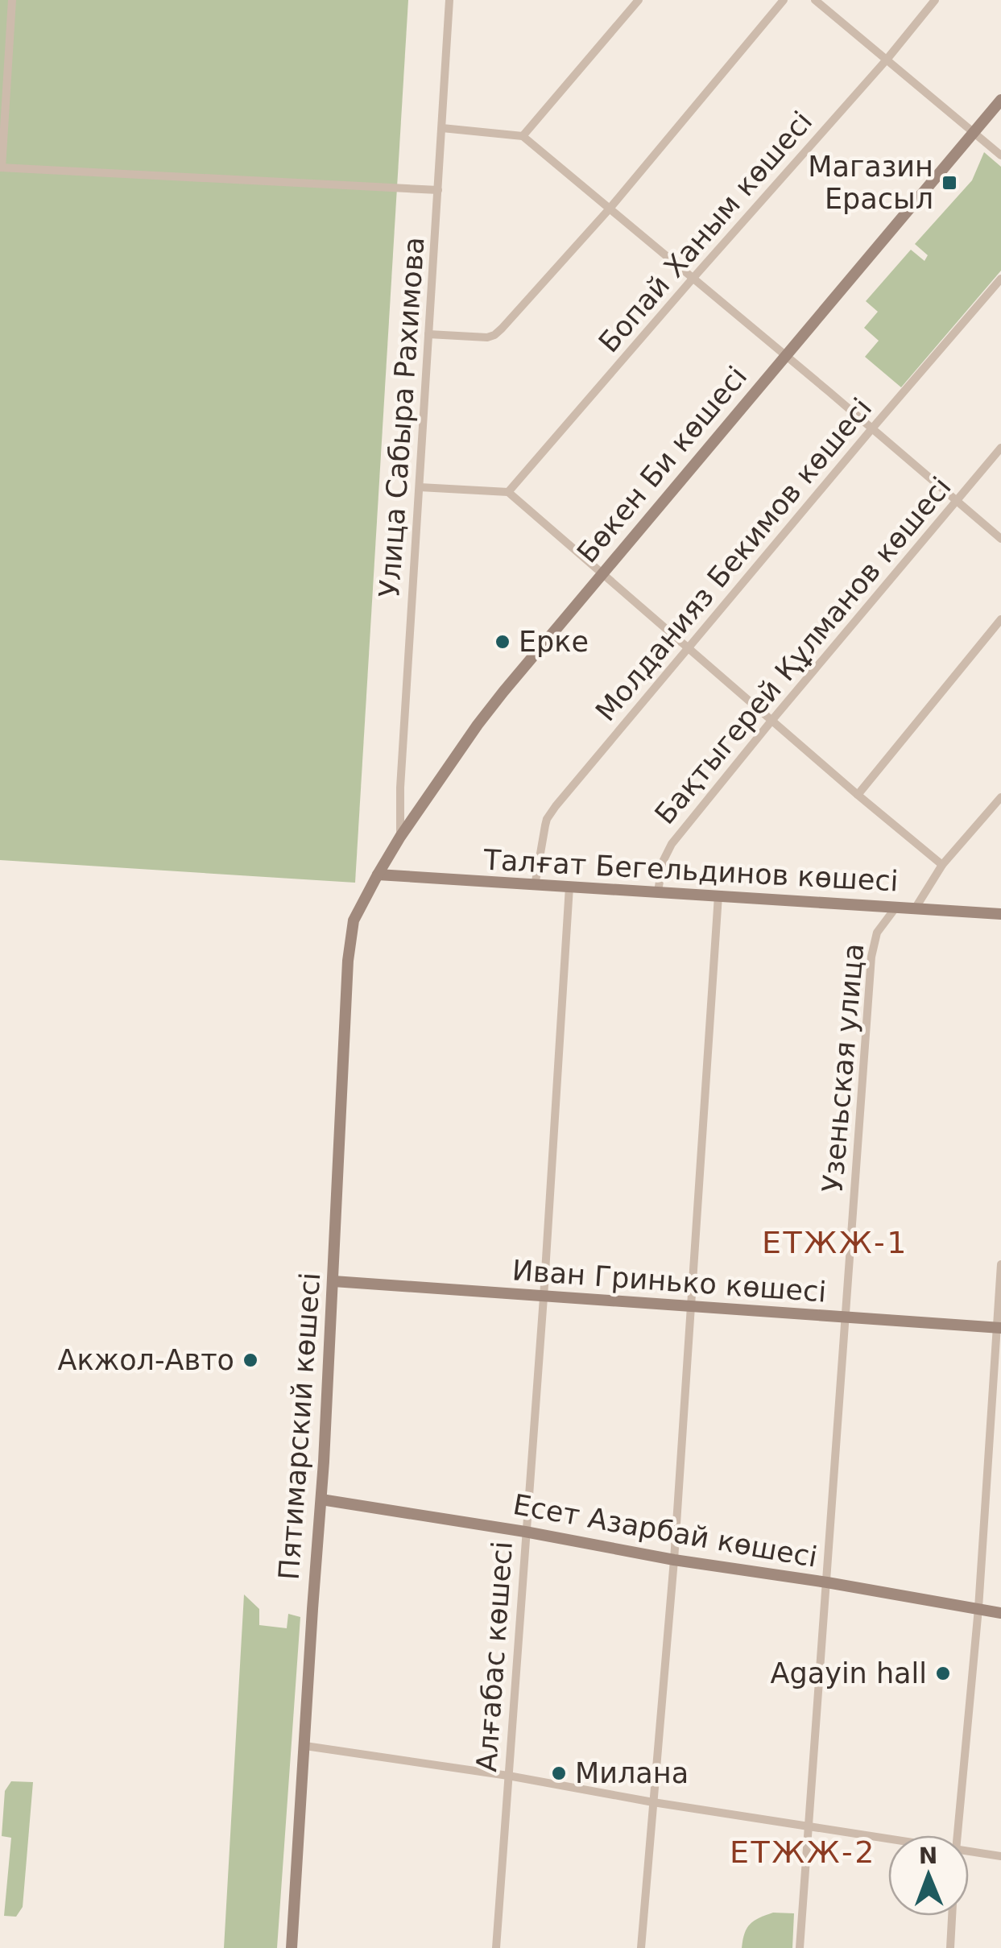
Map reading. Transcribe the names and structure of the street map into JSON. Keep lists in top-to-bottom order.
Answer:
{
  "streets": {
    "street": [
      "Бопай Ханым көшесі",
      "Улица Сабыра Рахимова",
      "Бөкен Би көшесі",
      "Молданияз Бекимов көшесі",
      "Бақтыгерей Құлманов көшесі",
      "Талғат Бегельдинов көшесі",
      "Узеньская улица",
      "Иван Гринько көшесі",
      "Пятимарский көшесі",
      "Есет Азарбай көшесі",
      "Алғабас көшесі"
    ]
  },
  "crossings": [
    ["Улица Сабыра Рахимова", "Бөкен Би көшесі"],
    ["Бөкен Би көшесі", "Талғат Бегельдинов көшесі"],
    ["Бөкен Би көшесі", "Пятимарский көшесі"],
    ["Молданияз Бекимов көшесі", "Талғат Бегельдинов көшесі"],
    ["Бақтыгерей Құлманов көшесі", "Талғат Бегельдинов көшесі"],
    ["Талғат Бегельдинов көшесі", "Узеньская улица"],
    ["Талғат Бегельдинов көшесі", "Пятимарский көшесі"],
    ["Талғат Бегельдинов көшесі", "Алғабас көшесі"],
    ["Узеньская улица", "Иван Гринько көшесі"],
    ["Узеньская улица", "Есет Азарбай көшесі"],
    ["Иван Гринько көшесі", "Пятимарский көшесі"],
    ["Иван Гринько көшесі", "Алғабас көшесі"],
    ["Пятимарский көшесі", "Есет Азарбай көшесі"],
    ["Есет Азарбай көшесі", "Алғабас көшесі"]
  ],
  "districts": ["ЕТЖЖ-1", "ЕТЖЖ-2"],
  "places": {
    "transit": ["Магазин Ерасыл"],
    "other": [
      "Ерке",
      "Акжол-Авто",
      "Agayin hall",
      "Милана"
    ]
  },
  "north": "top"
}
